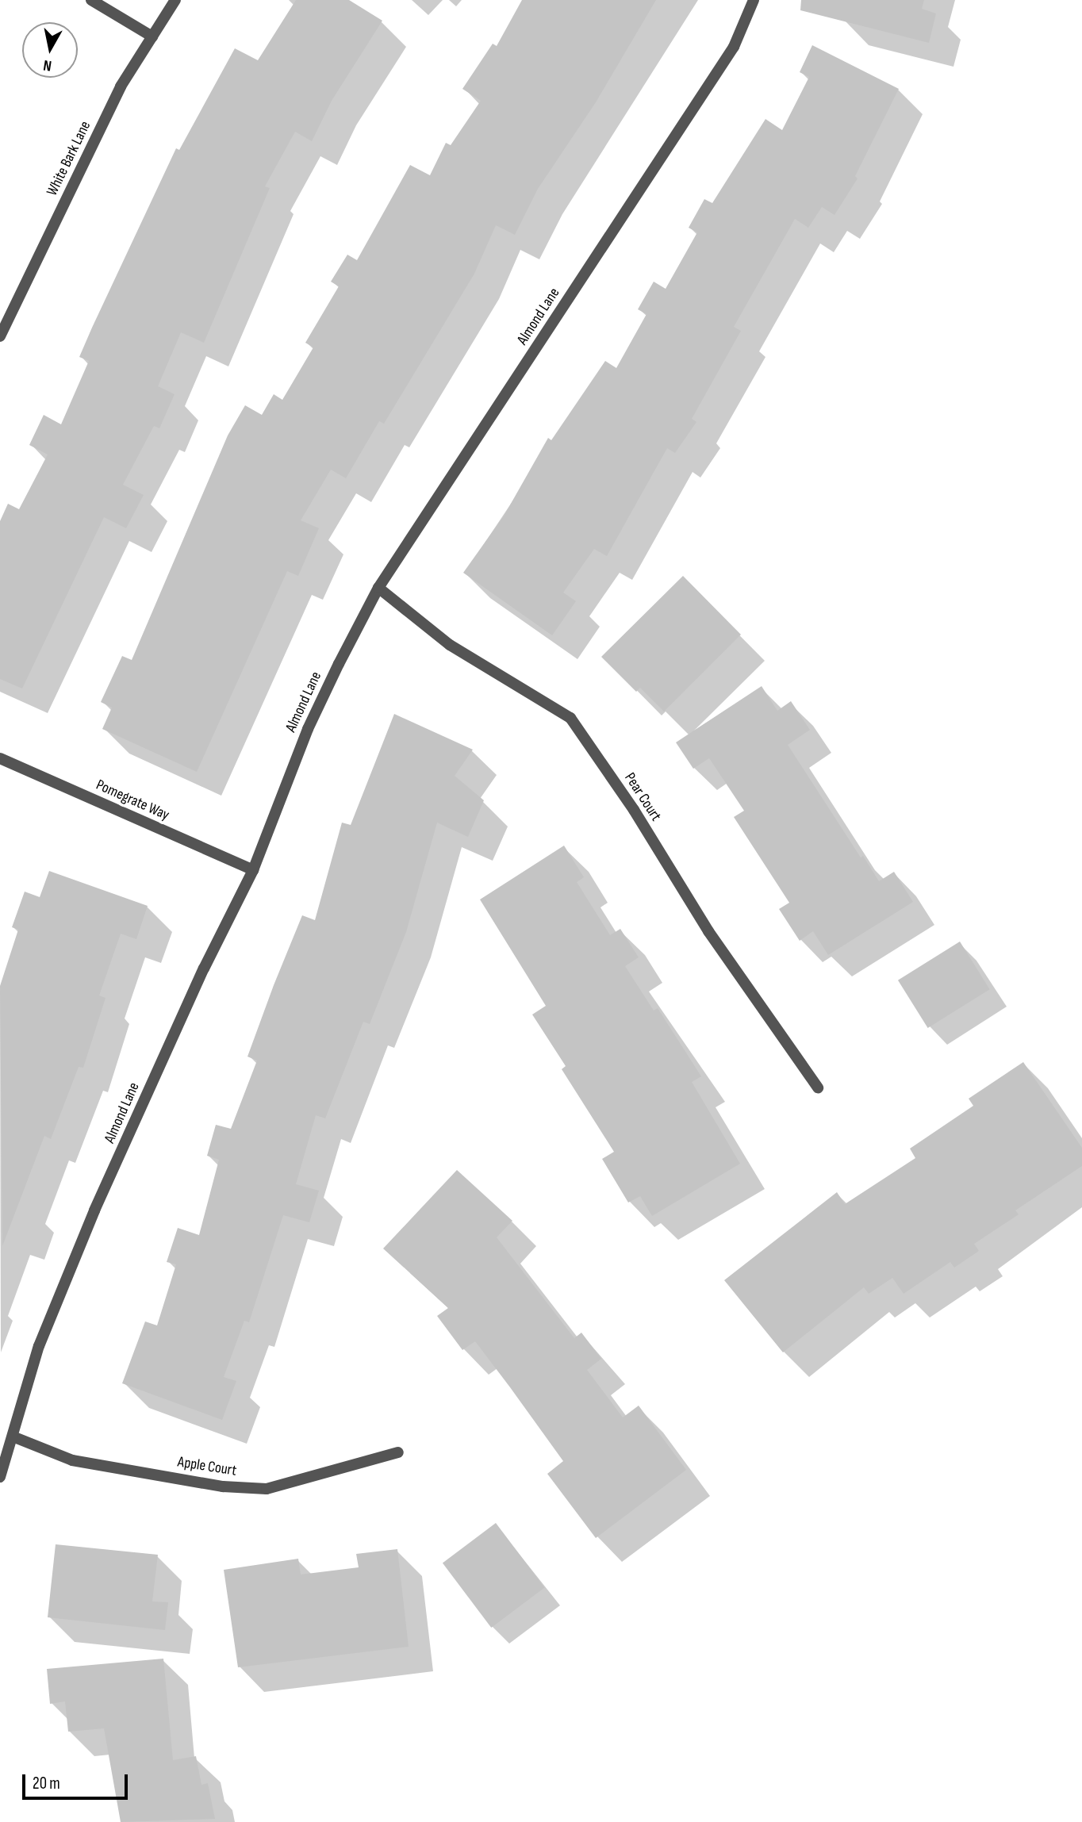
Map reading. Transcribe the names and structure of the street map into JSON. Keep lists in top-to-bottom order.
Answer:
{
  "streets": {
    "street": [
      "White Bark Lane",
      "Almond Lane",
      "Pear Court",
      "Pomegrate Way",
      "Apple Court"
    ]
  },
  "crossings": [
    ["Almond Lane", "Pear Court"],
    ["Almond Lane", "Pomegrate Way"],
    ["Almond Lane", "Apple Court"]
  ],
  "scale_bar": "20 m",
  "north": "bottom"
}
